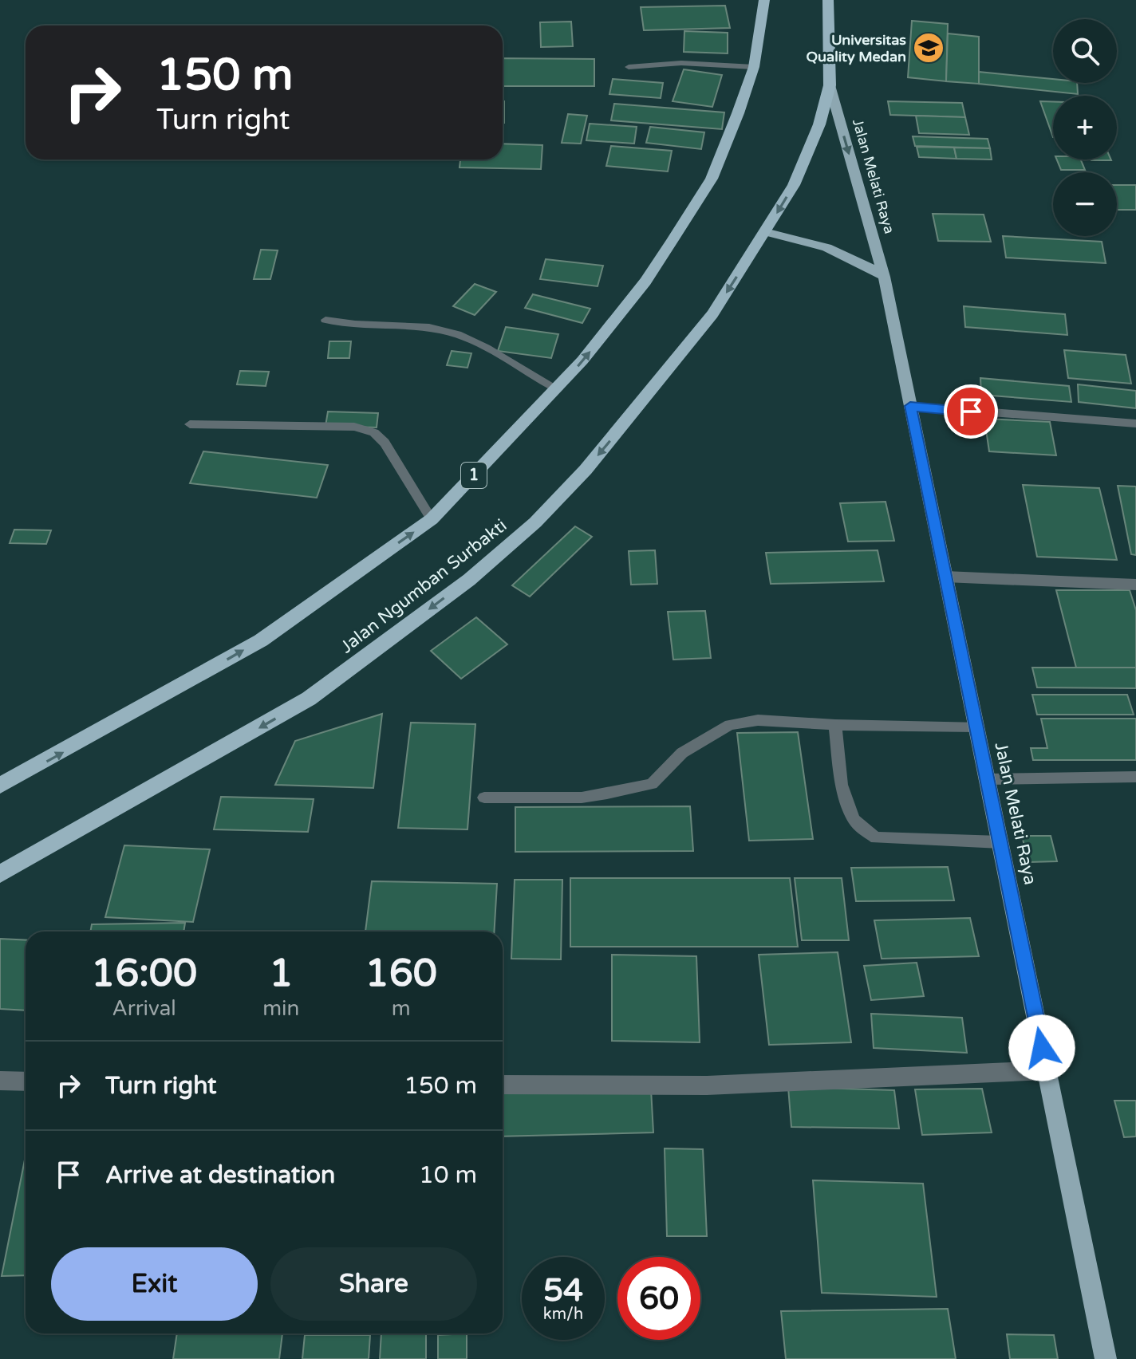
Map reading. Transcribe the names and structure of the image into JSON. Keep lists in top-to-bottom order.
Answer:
{
  "streets": {
    "highway": ["1", "Jalan Ngumban Surbakti"],
    "main road": ["Jalan Melati Raya"]
  },
  "crossings": [
    ["Jalan Melati Raya", "Jalan Ngumban Surbakti"]
  ],
  "places": {
    "school or university": ["Universitas Quality Medan"]
  },
  "page": {
    "map_buttons": ["+", "−"],
    "turn": ["150 m", "Turn right"],
    "eta": [
      "16:00",
      "Arrival",
      "1",
      "min",
      "160",
      "m"
    ],
    "list": [
      {
        "name": "Turn right",
        "value": "150 m"
      },
      {
        "name": "Arrive at destination",
        "value": "10 m"
      }
    ],
    "buttons": ["Exit", "Share"],
    "speed": "54 km/h",
    "limit": "60"
  }
}
